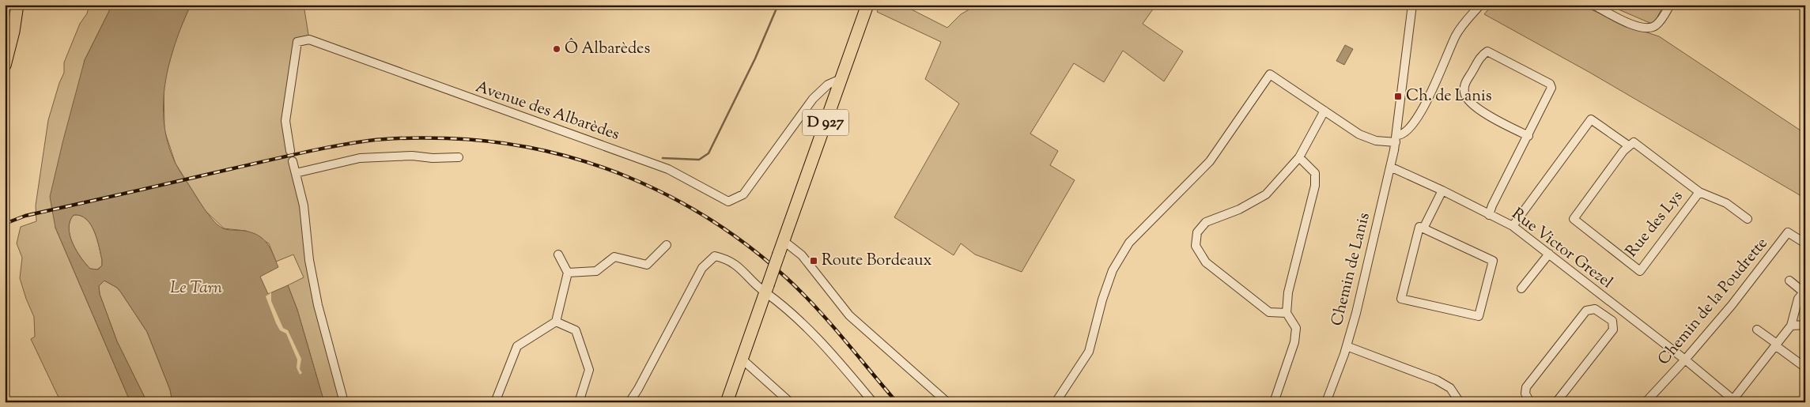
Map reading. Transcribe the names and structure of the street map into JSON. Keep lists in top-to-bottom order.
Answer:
{
  "streets": {
    "main road": ["D 927"],
    "street": [
      "Avenue des Albarèdes",
      "Rue des Lys",
      "Rue Victor Grezel",
      "Chemin de Lanis",
      "Chemin de la Poudrette"
    ]
  },
  "crossings": [
    ["Avenue des Albarèdes", "D 927"],
    ["Rue des Lys", "Rue Victor Grezel"],
    ["Rue Victor Grezel", "Chemin de Lanis"],
    ["Rue Victor Grezel", "Chemin de la Poudrette"]
  ],
  "water": ["Le Tarn"],
  "places": {
    "other": ["Ô Albarèdes"],
    "transit": ["Ch. de Lanis", "Route Bordeaux"]
  }
}
